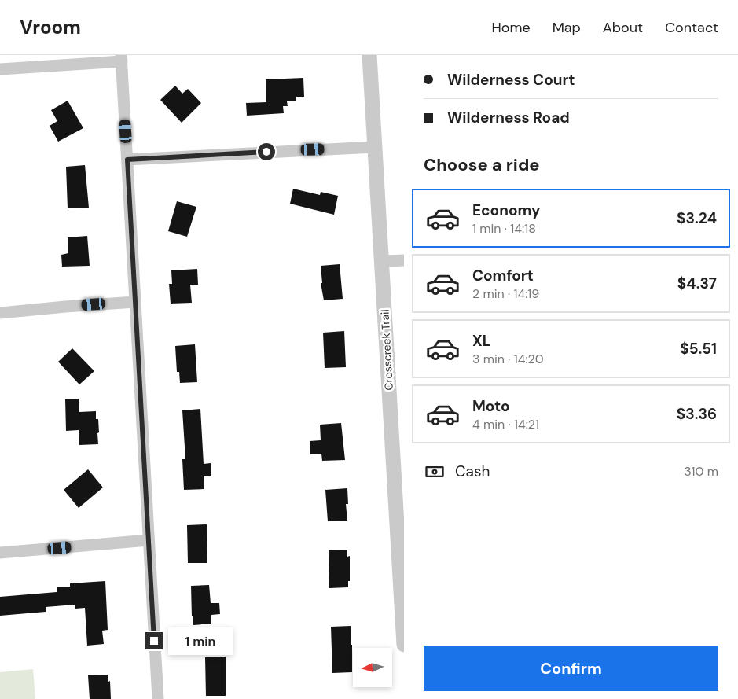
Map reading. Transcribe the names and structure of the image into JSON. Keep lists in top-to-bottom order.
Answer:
{
  "streets": {
    "street": ["Crosscreek Trail"]
  },
  "north": "left",
  "page": {
    "header": "Vroom",
    "nav": [
      "Home",
      "Map",
      "About",
      "Contact"
    ],
    "banner": ["Wilderness Court", "Wilderness Road"],
    "heading": "Choose a ride",
    "list": [
      {
        "name": "Economy",
        "note": "1 min · 14:18",
        "value": "$3.24"
      },
      {
        "name": "Comfort",
        "note": "2 min · 14:19",
        "value": "$4.37"
      },
      {
        "name": "XL",
        "note": "3 min · 14:20",
        "value": "$5.51"
      },
      {
        "name": "Moto",
        "note": "4 min · 14:21",
        "value": "$3.36"
      }
    ],
    "pay": ["Cash", "310 m"],
    "bubble": "1 min",
    "buttons": "Confirm"
  }
}
